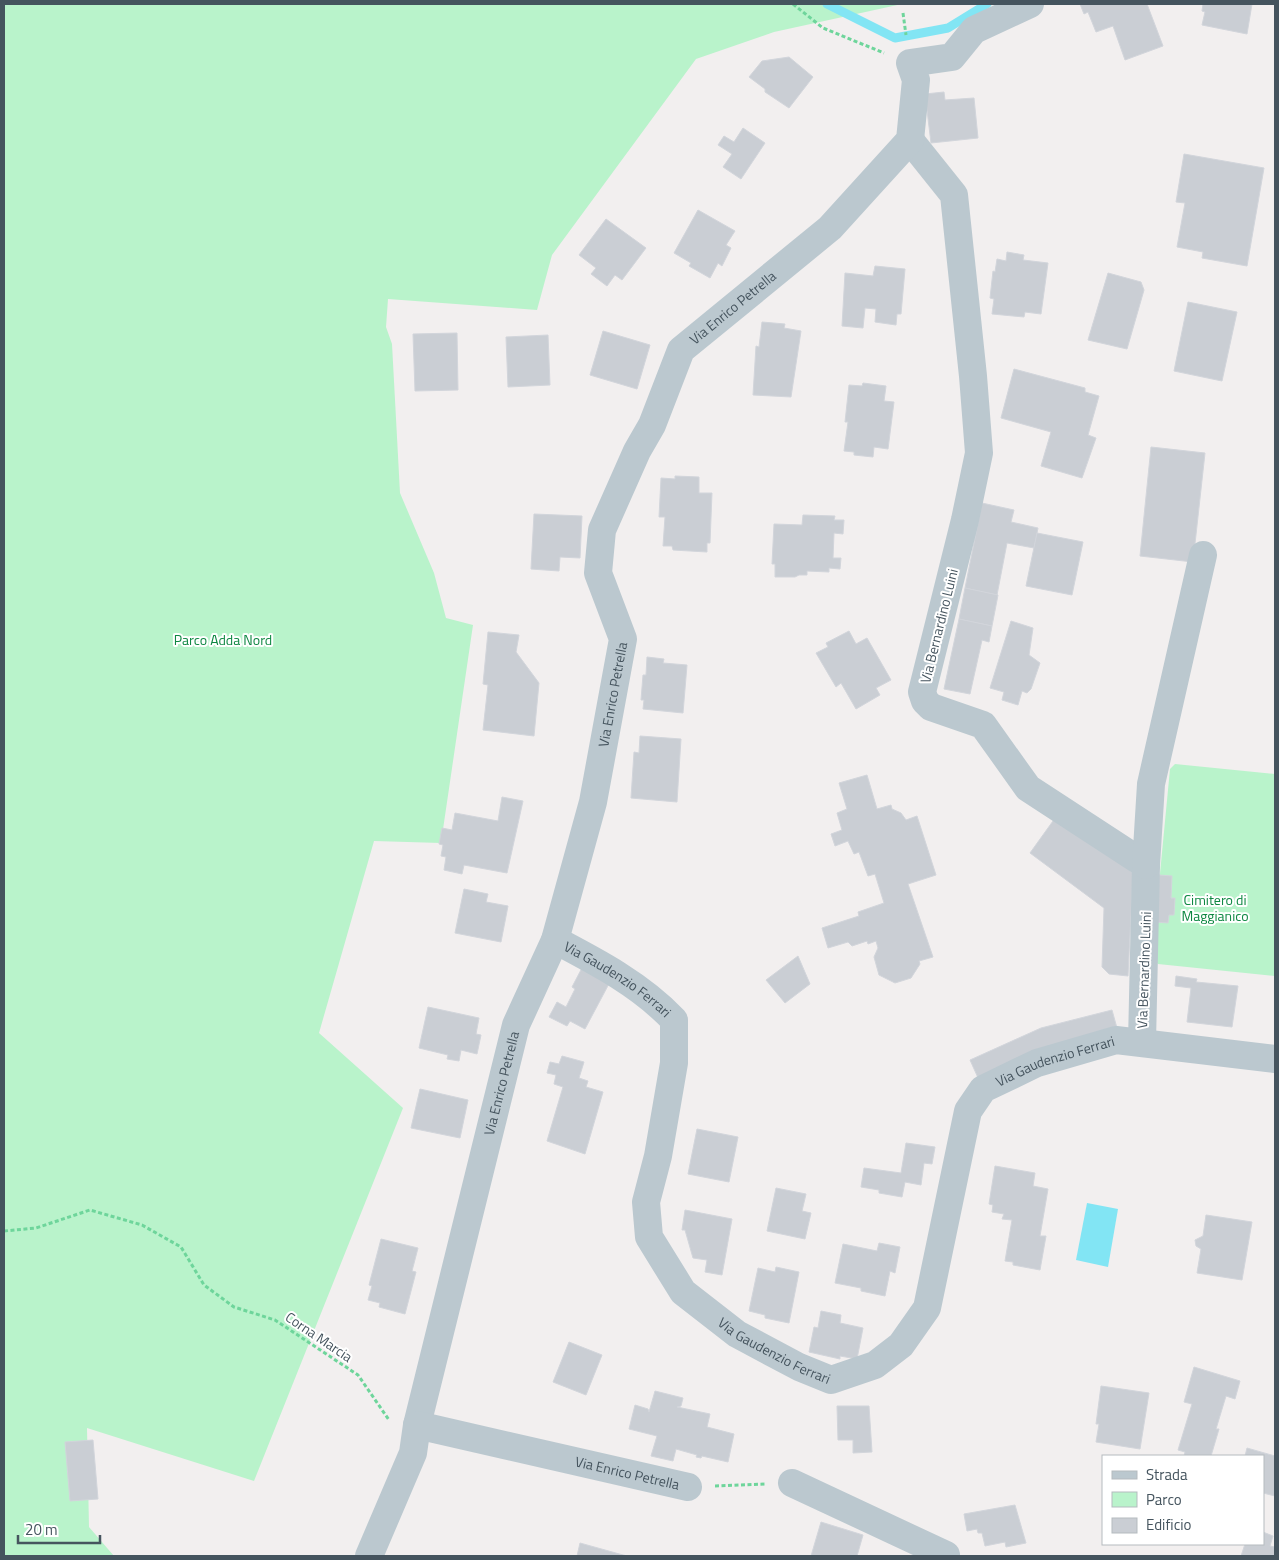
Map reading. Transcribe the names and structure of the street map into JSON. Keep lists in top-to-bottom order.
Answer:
{
  "streets": {
    "street": ["Via Enrico Petrella", "Via Bernardino Luini", "Via Gaudenzio Ferrari"],
    "path": ["Corna Marcia"]
  },
  "crossings": [
    ["Via Enrico Petrella", "Via Bernardino Luini"],
    ["Via Enrico Petrella", "Via Gaudenzio Ferrari"],
    ["Via Enrico Petrella", "Corna Marcia"],
    ["Via Bernardino Luini", "Via Gaudenzio Ferrari"]
  ],
  "parks": ["Parco Adda Nord", "Cimitero di Maggianico"],
  "legend": ["Strada", "Parco", "Edificio"],
  "scale_bar": "20 m"
}
